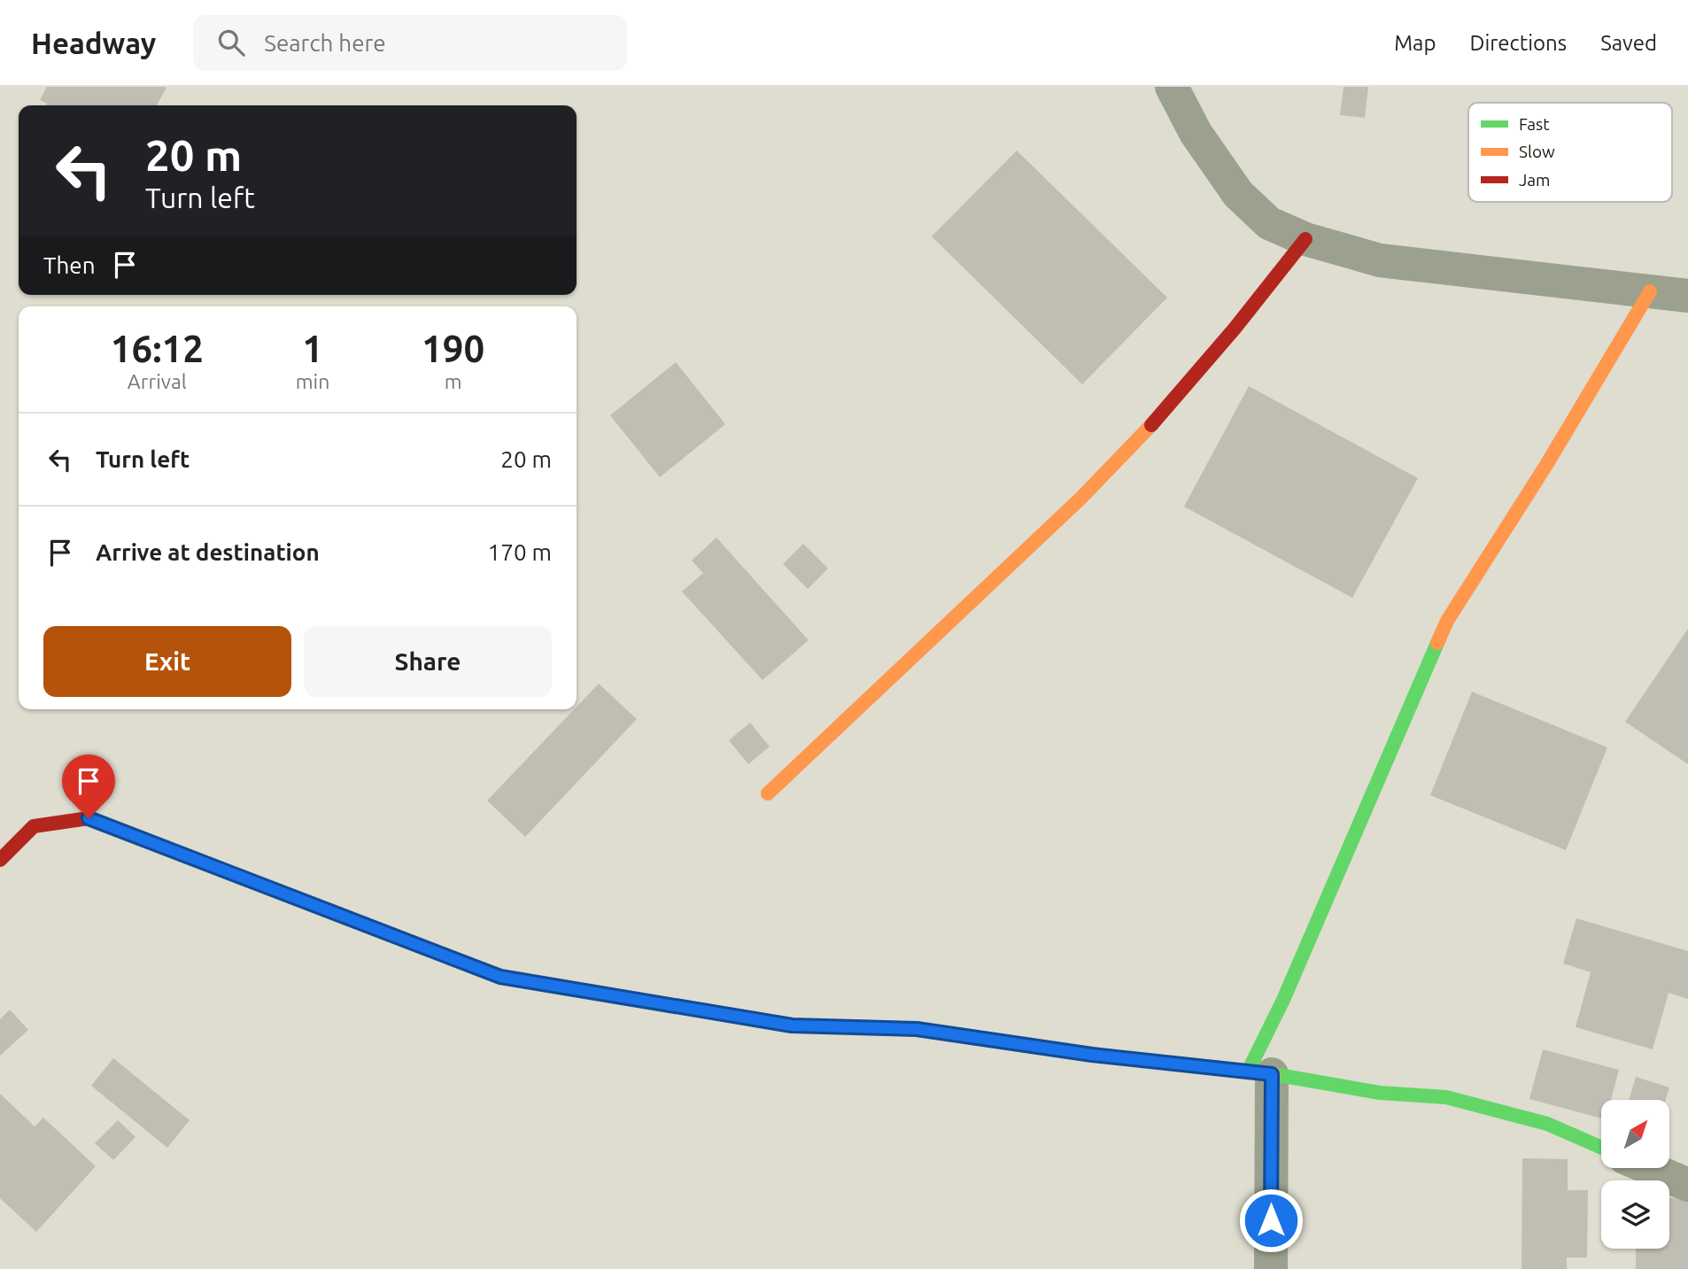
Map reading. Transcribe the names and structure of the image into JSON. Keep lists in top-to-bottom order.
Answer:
{
  "legend": ["Fast", "Slow", "Jam"],
  "north": "top right",
  "page": {
    "header": "Headway",
    "search": "Search here",
    "nav": ["Map", "Directions", "Saved"],
    "turn": ["20 m", "Turn left"],
    "then": "Then",
    "eta": [
      "16:12",
      "Arrival",
      "1",
      "min",
      "190",
      "m"
    ],
    "list": [
      {
        "name": "Turn left",
        "value": "20 m"
      },
      {
        "name": "Arrive at destination",
        "value": "170 m"
      }
    ],
    "buttons": ["Exit", "Share"]
  }
}
